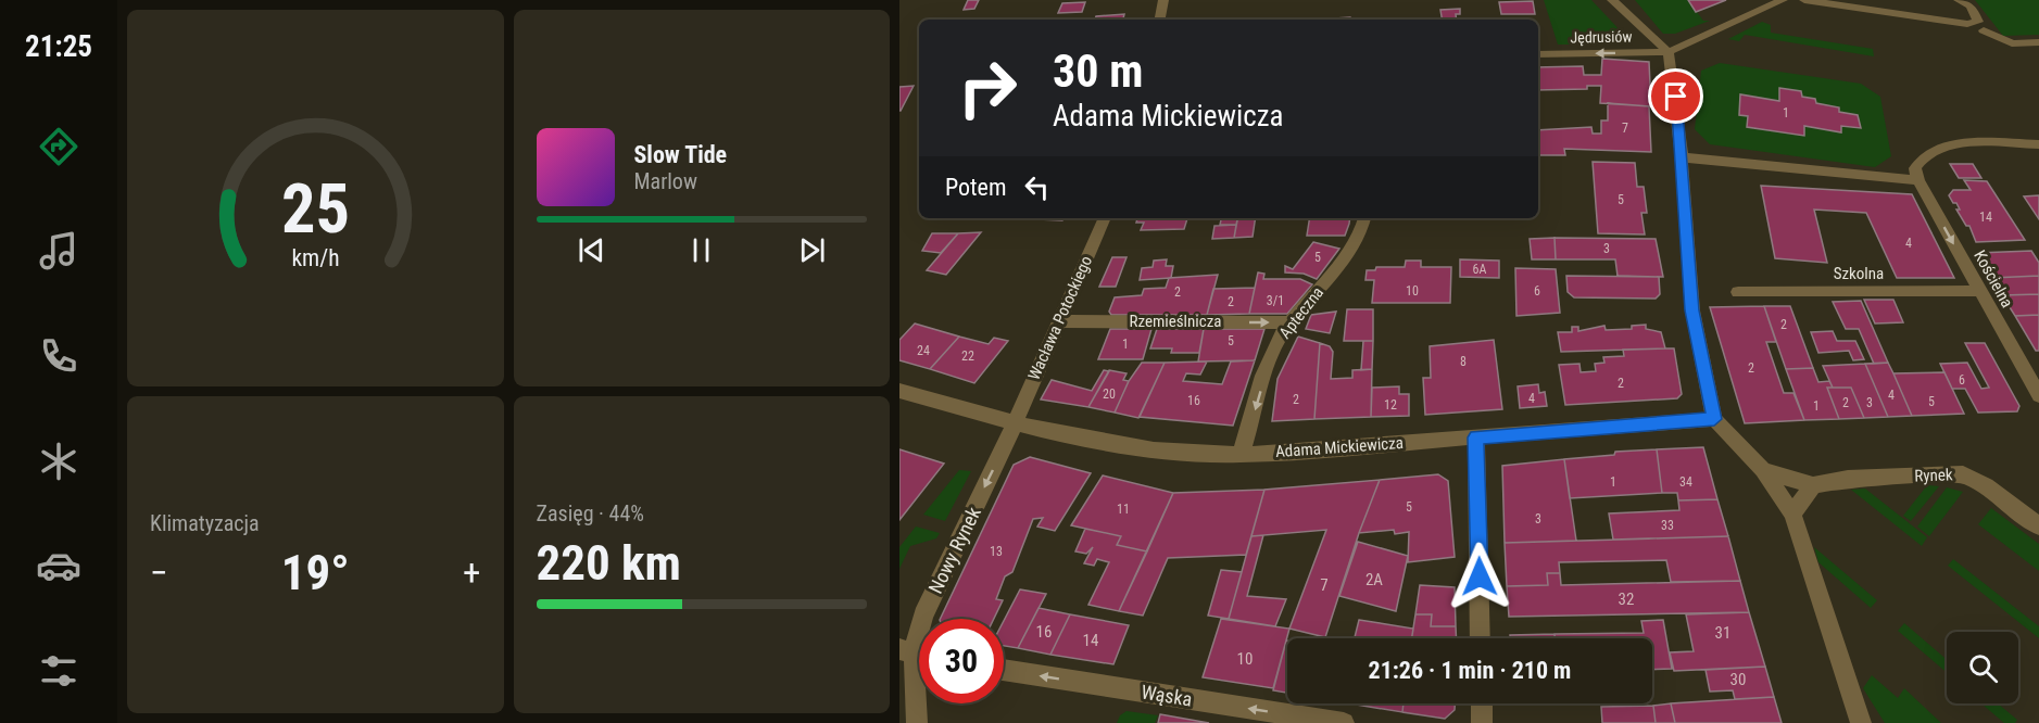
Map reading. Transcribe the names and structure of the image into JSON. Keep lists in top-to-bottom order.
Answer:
{
  "streets": {
    "street": [
      "Jędrusiów",
      "Szkolna",
      "Kościelna",
      "Apteczna",
      "Wacława Potockiego",
      "Rzemieślnicza",
      "Adama Mickiewicza",
      "Rynek",
      "Nowy Rynek",
      "Wąska"
    ]
  },
  "crossings": [
    ["Szkolna", "Kościelna"],
    ["Apteczna", "Rzemieślnicza"],
    ["Apteczna", "Adama Mickiewicza"],
    ["Wacława Potockiego", "Rzemieślnicza"],
    ["Wacława Potockiego", "Adama Mickiewicza"],
    ["Wacława Potockiego", "Nowy Rynek"],
    ["Adama Mickiewicza", "Nowy Rynek"]
  ],
  "one_way": [
    "Jędrusiów",
    "Kościelna",
    "Apteczna",
    "Rzemieślnicza",
    "Nowy Rynek",
    "Wąska"
  ],
  "house_numbers": [
    "1",
    "7",
    "5",
    "14",
    "4",
    "3",
    "5",
    "6A",
    "10",
    "6",
    "2",
    "3/1",
    "2",
    "2",
    "5",
    "1",
    "24",
    "22",
    "8",
    "2",
    "6",
    "2",
    "20",
    "4",
    "4",
    "2",
    "16",
    "5",
    "2",
    "3",
    "12",
    "1",
    "1",
    "34",
    "5",
    "11",
    "3",
    "33",
    "13",
    "2A",
    "7",
    "32",
    "16",
    "31",
    "14",
    "10",
    "30"
  ],
  "page": {
    "tabs": "21:25",
    "turn": ["30 m", "Adama Mickiewicza"],
    "song": ["Slow Tide", "Marlow"],
    "then": "Potem",
    "tile": [
      "Klimatyzacja",
      ["Zasięg · 44%", "220 km"]
    ],
    "heat": ["−", "19°", "+"],
    "limit": "30",
    "trip": "21:26 · 1 min · 210 m",
    "gauge": ["25", "km/h"]
  }
}
